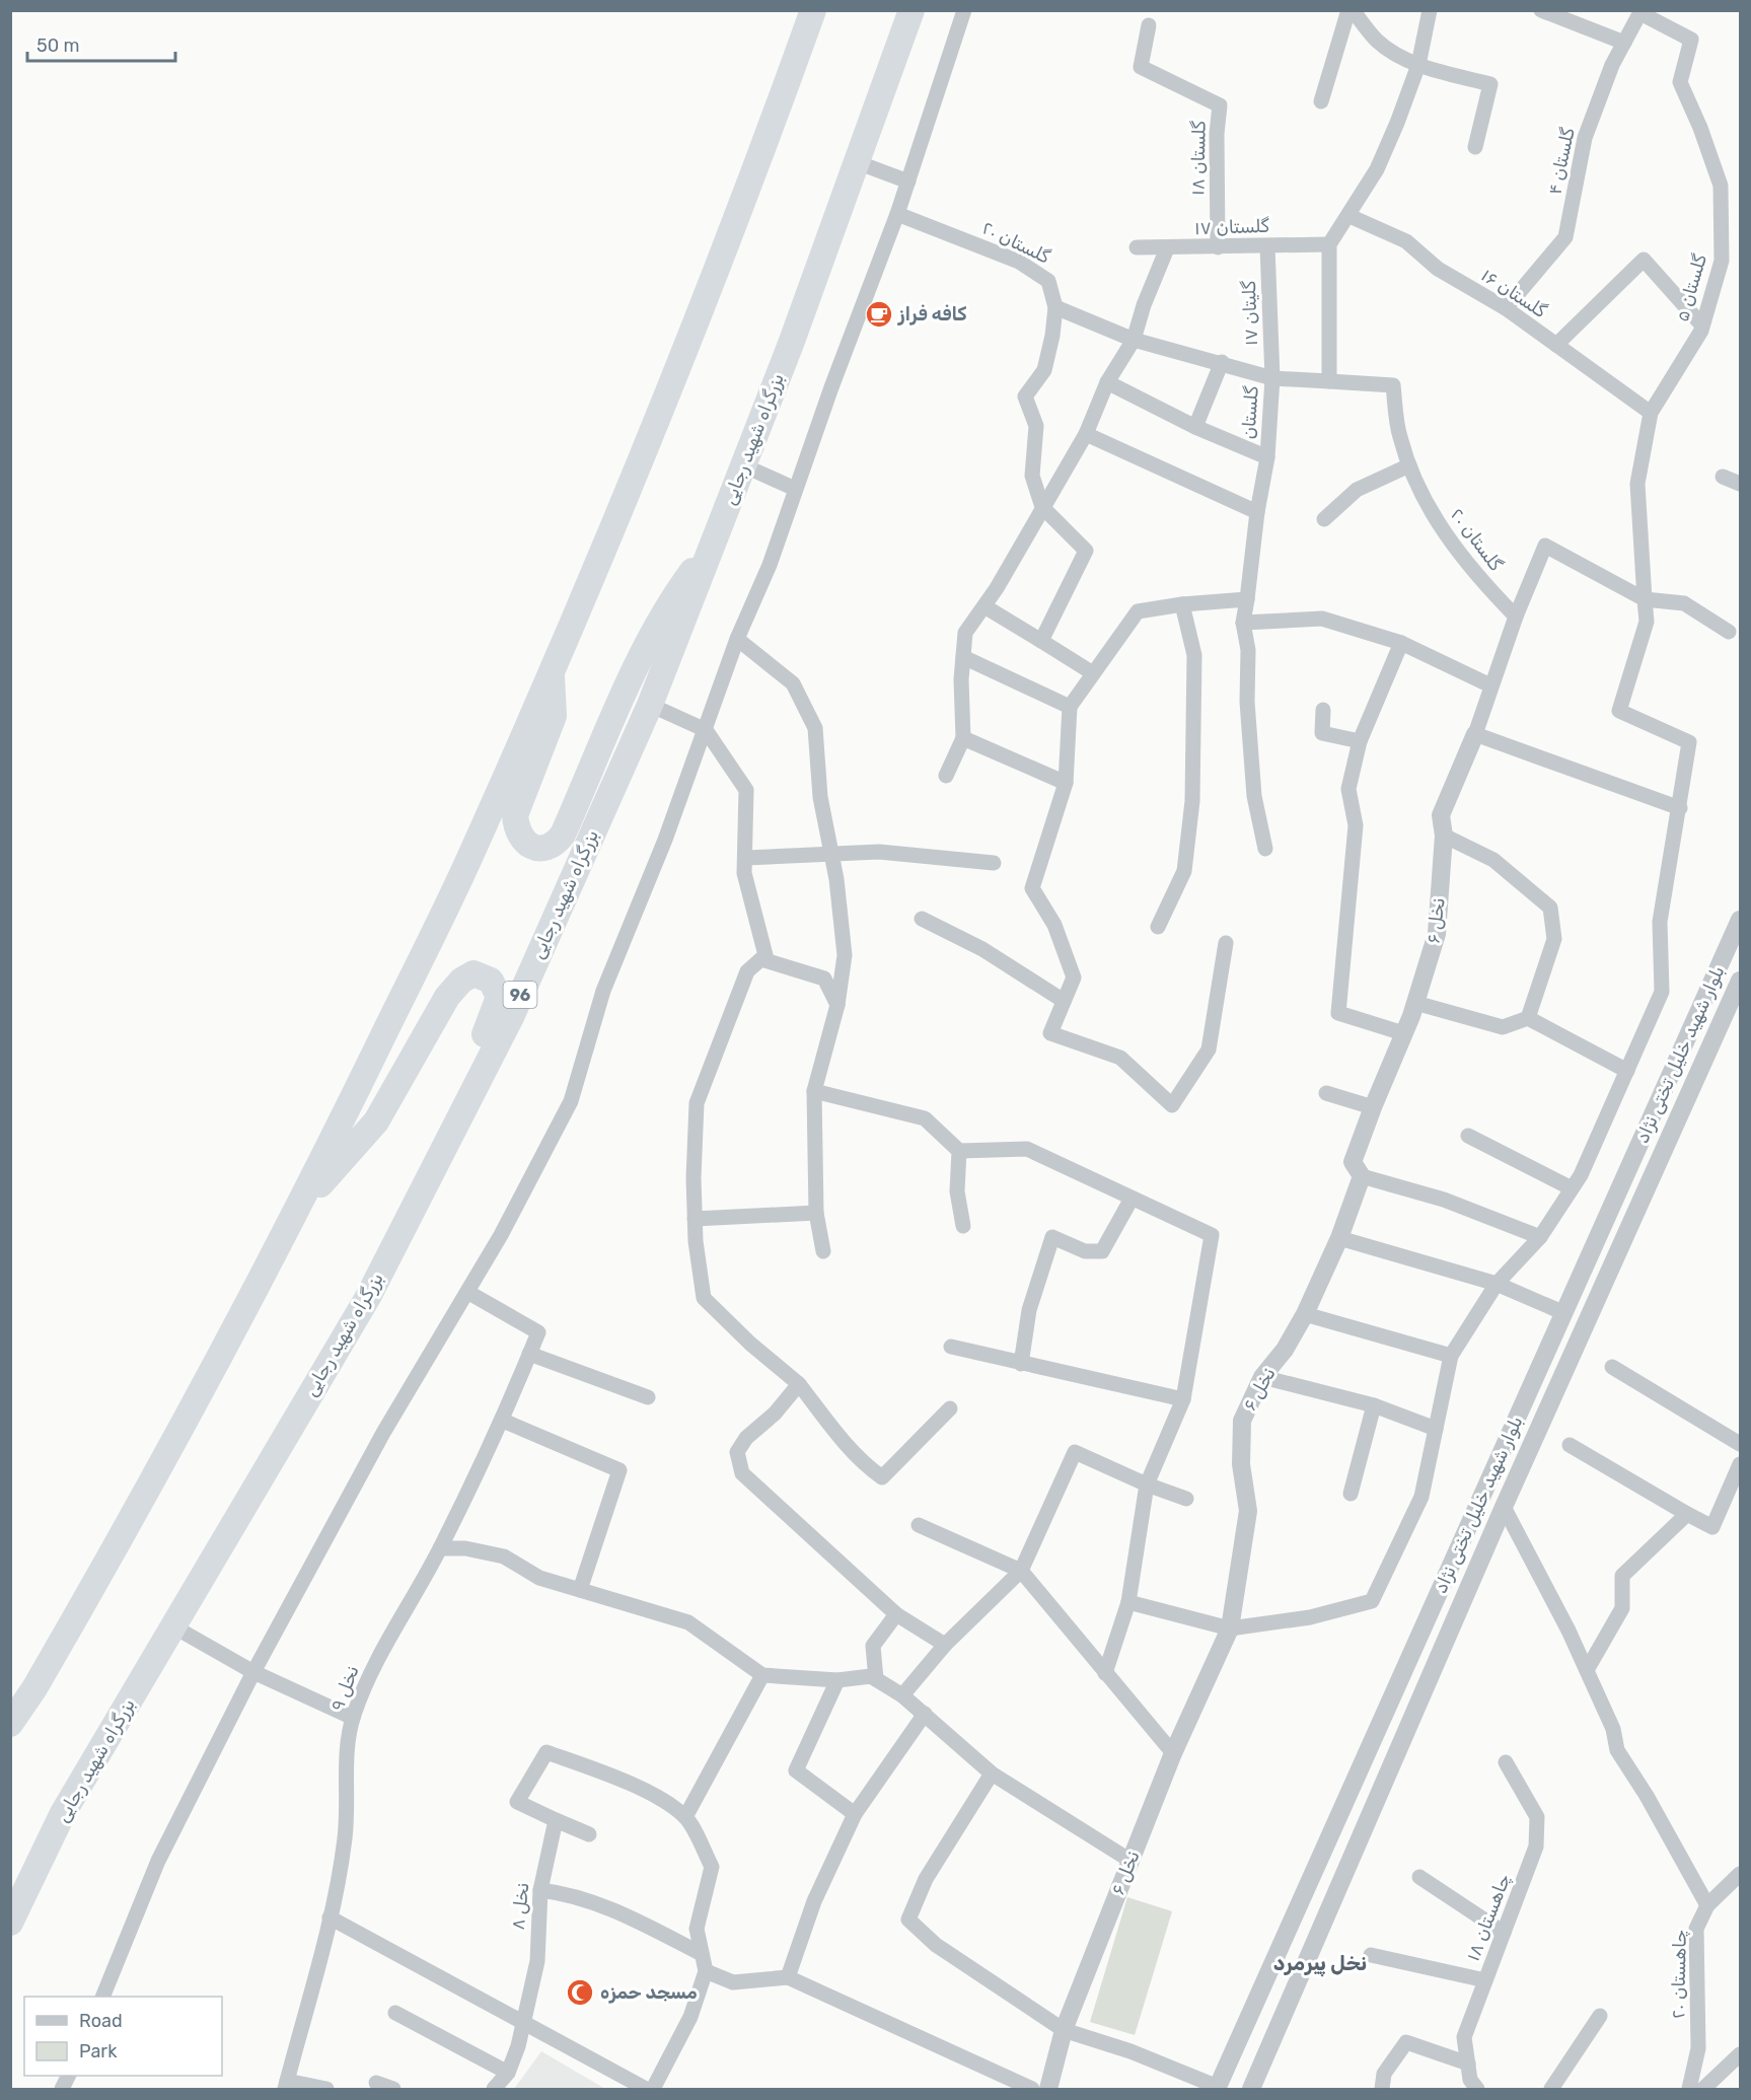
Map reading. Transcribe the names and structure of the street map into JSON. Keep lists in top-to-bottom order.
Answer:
{
  "streets": {
    "highway": ["بزرگراه شهید رجایی", "96"],
    "street": [
      "گلستان ۱۸",
      "گلستان ۴",
      "گلستان ۱۷",
      "گلستان ۲۰",
      "گلستان ۵",
      "گلستان ۱۶",
      "گلیتان ۱۷",
      "گلستان",
      "نخل ۶",
      "بلوار شهید خلیل تختی نژاد",
      "نخل ۹",
      "نخل ۸",
      "چاهستان ۱۸",
      "چاهستان ۲۰"
    ]
  },
  "crossings": [
    ["گلستان ۱۸", "گلستان ۱۷"],
    ["گلستان ۴", "گلستان ۵"],
    ["گلستان ۴", "گلستان ۱۶"],
    ["گلستان ۱۷", "گلیتان ۱۷"],
    ["گلستان ۲۰", "گلستان"],
    ["گلستان ۵", "گلستان ۱۶"],
    ["گلیتان ۱۷", "گلستان"]
  ],
  "districts": ["نخل پیرمرد"],
  "places": {
    "cafe": ["کافه فراز"],
    "mosque": ["مسجد حمزه"]
  },
  "legend": ["Road", "Park"],
  "scale_bar": "50 m"
}
